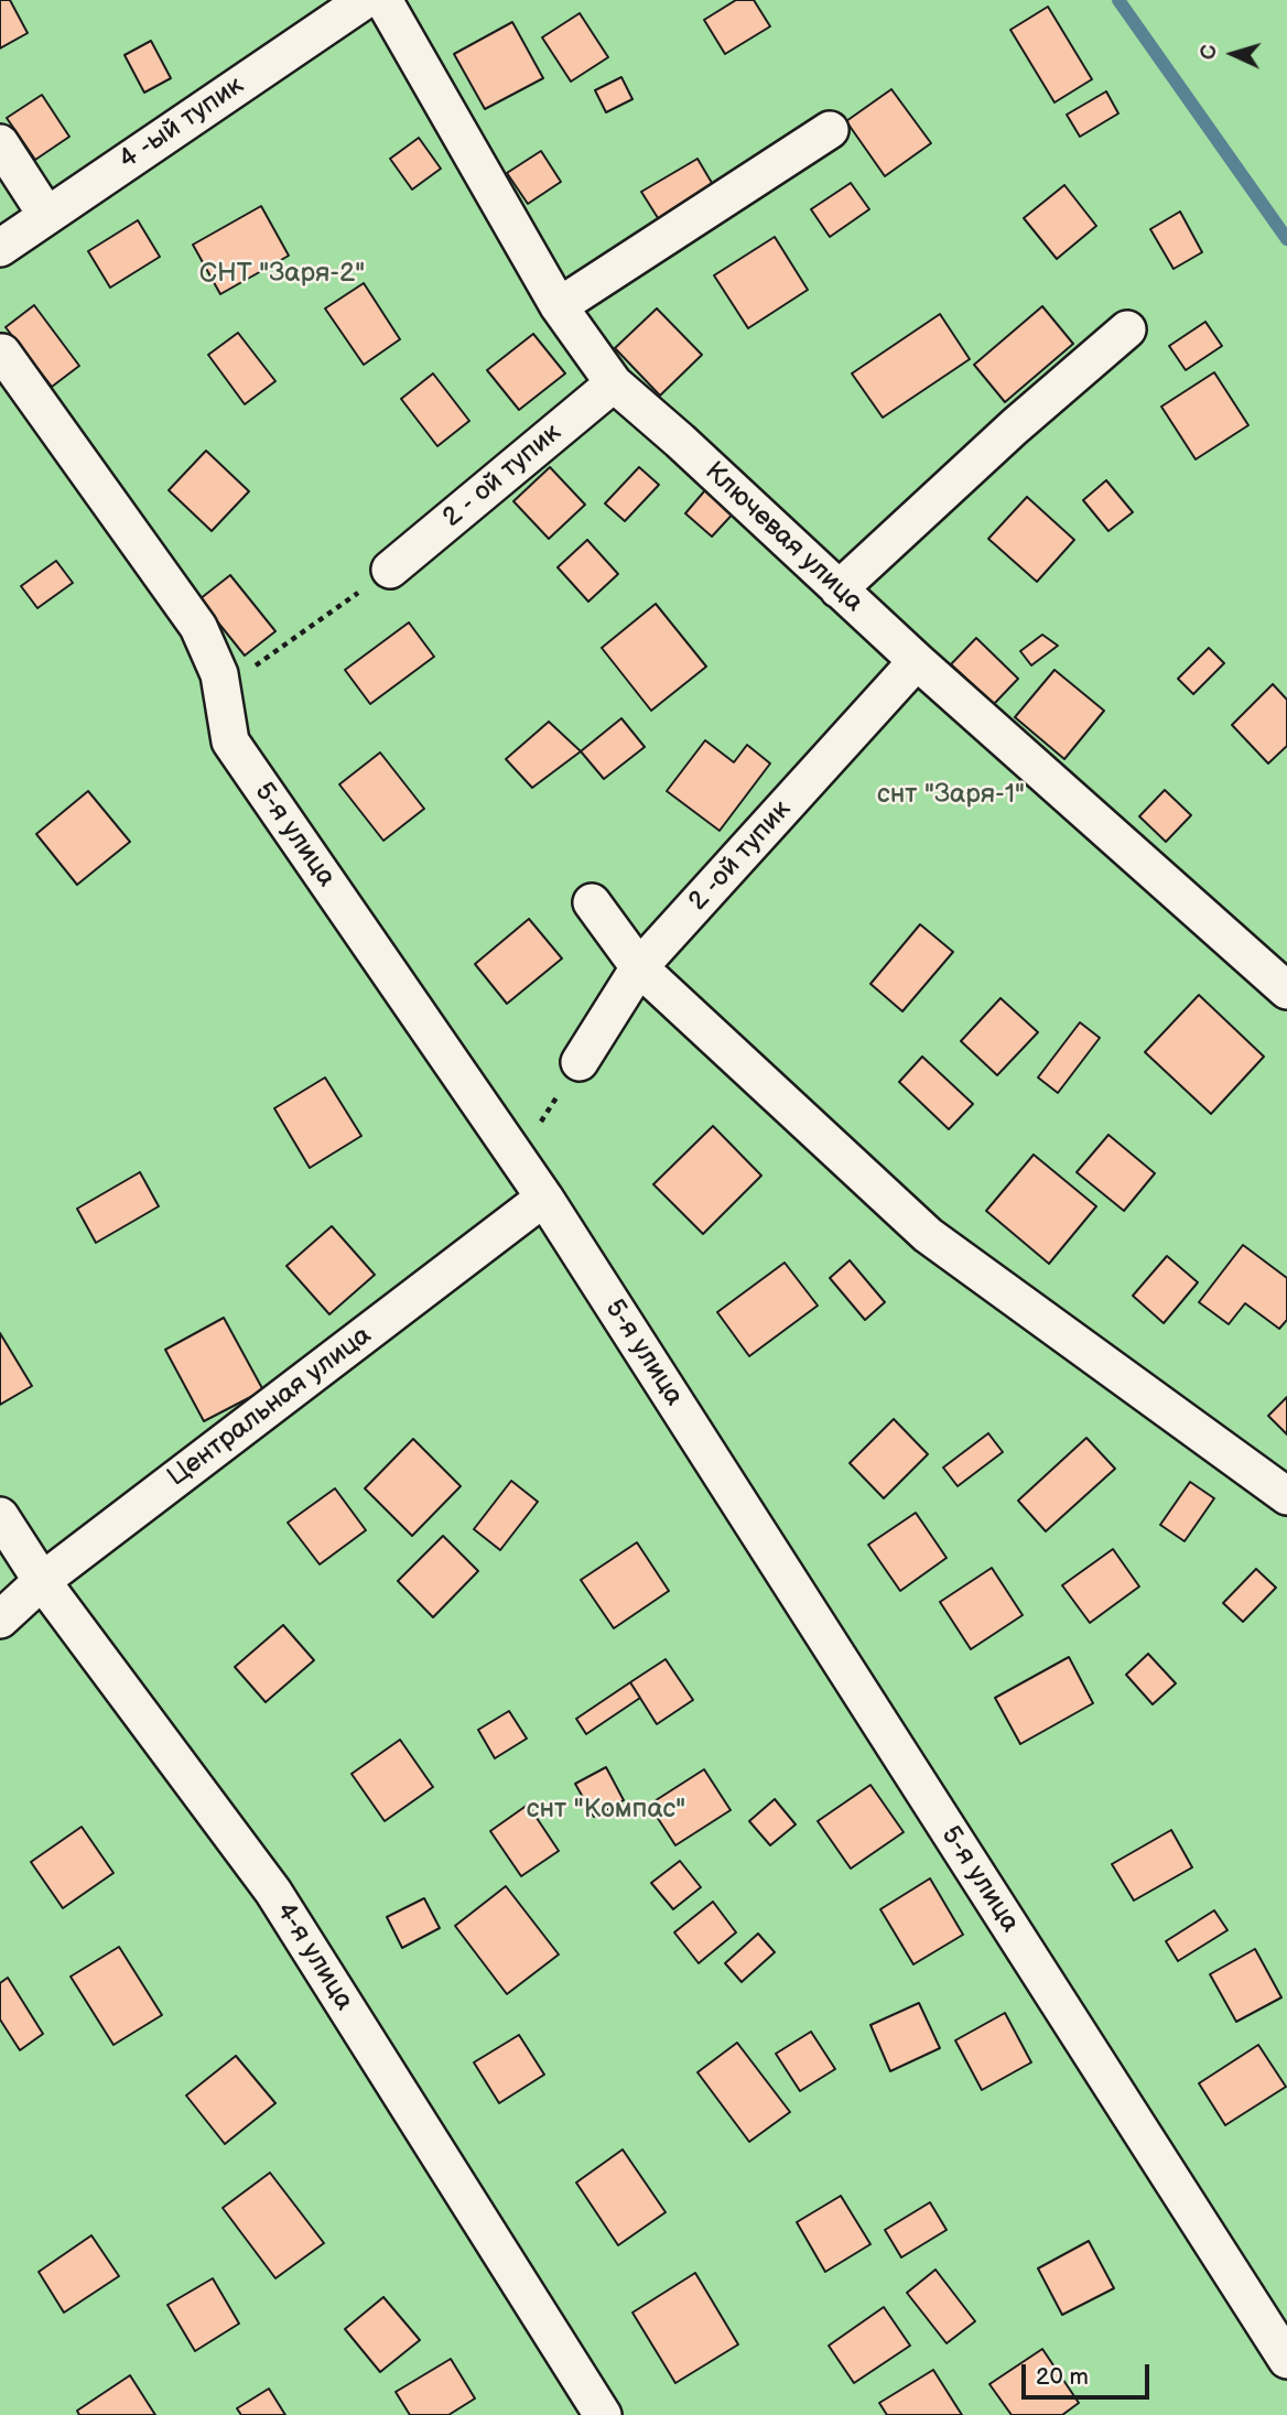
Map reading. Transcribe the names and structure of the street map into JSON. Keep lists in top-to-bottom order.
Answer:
{
  "streets": {
    "street": [
      "4 -ый тупик",
      "2 - ой тупик",
      "Ключевая улица",
      "5-я улица",
      "2 -ой тупик",
      "Центральная улица",
      "4-я улица"
    ]
  },
  "crossings": [
    ["2 - ой тупик", "Ключевая улица"],
    ["Ключевая улица", "2 -ой тупик"],
    ["5-я улица", "Центральная улица"],
    ["Центральная улица", "4-я улица"]
  ],
  "parks": ["СНТ \"Заря-2\"", "снт \"Заря-1\"", "снт \"Компас\""],
  "scale_bar": "20 m",
  "north": "left"
}
